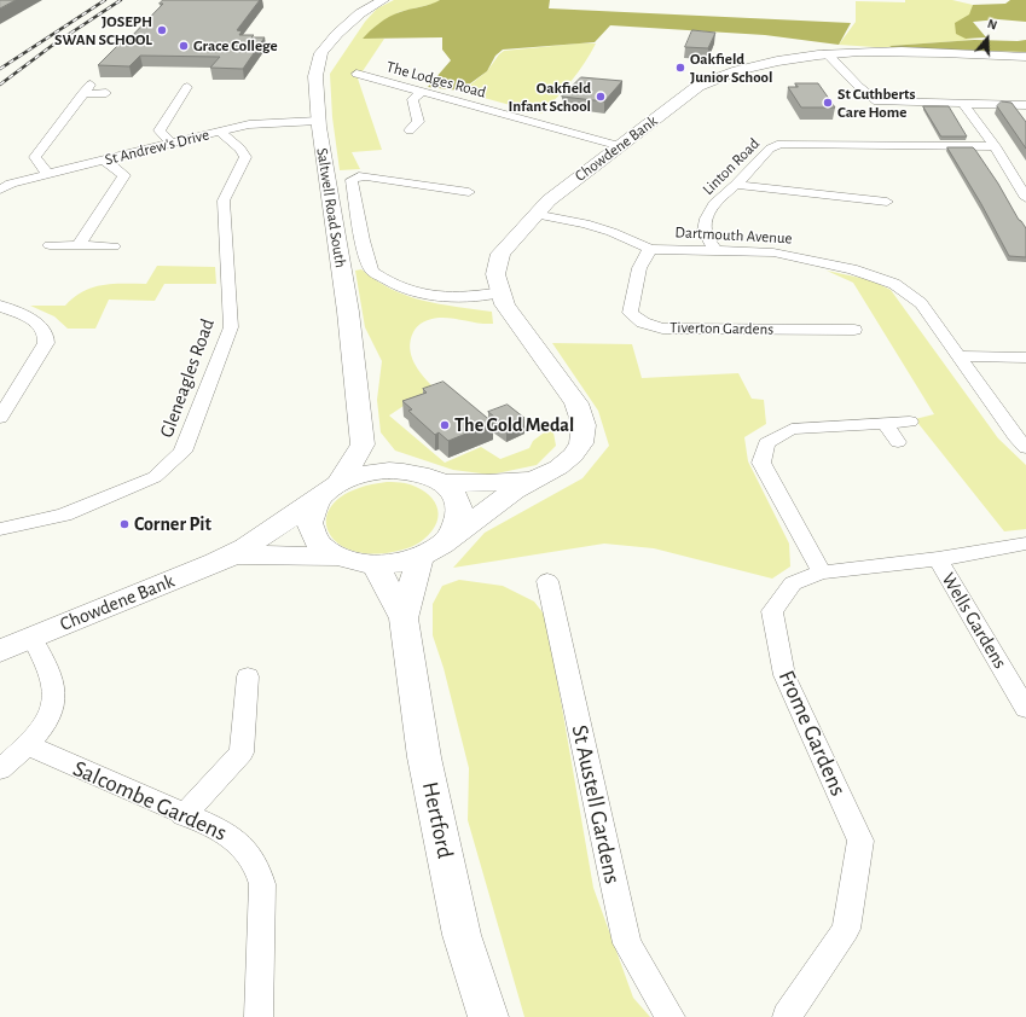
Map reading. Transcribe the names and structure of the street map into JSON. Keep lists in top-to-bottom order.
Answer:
{
  "streets": {
    "street": [
      "The Lodges Road",
      "St Andrew's Drive",
      "Chowdene Bank",
      "Linton Road",
      "Saltwell Road South",
      "Dartmouth Avenue",
      "Tiverton Gardens",
      "Gleneagles Road",
      "Wells Gardens",
      "Frome Gardens",
      "Salcombe Gardens",
      "St Austell Gardens",
      "Hertford"
    ]
  },
  "crossings": [
    ["The Lodges Road", "Chowdene Bank"],
    ["St Andrew's Drive", "Saltwell Road South"],
    ["St Andrew's Drive", "Gleneagles Road"],
    ["Chowdene Bank", "Dartmouth Avenue"],
    ["Chowdene Bank", "Hertford"],
    ["Linton Road", "Dartmouth Avenue"],
    ["Dartmouth Avenue", "Tiverton Gardens"],
    ["Wells Gardens", "Frome Gardens"]
  ],
  "places": [
    "JOSEPH SWAN SCHOOL",
    "Grace College",
    "Oakfield Junior School",
    "Oakfield Infant School",
    "St Cuthberts Care Home",
    "The Gold Medal",
    "Corner Pit"
  ],
  "north": "top"
}
